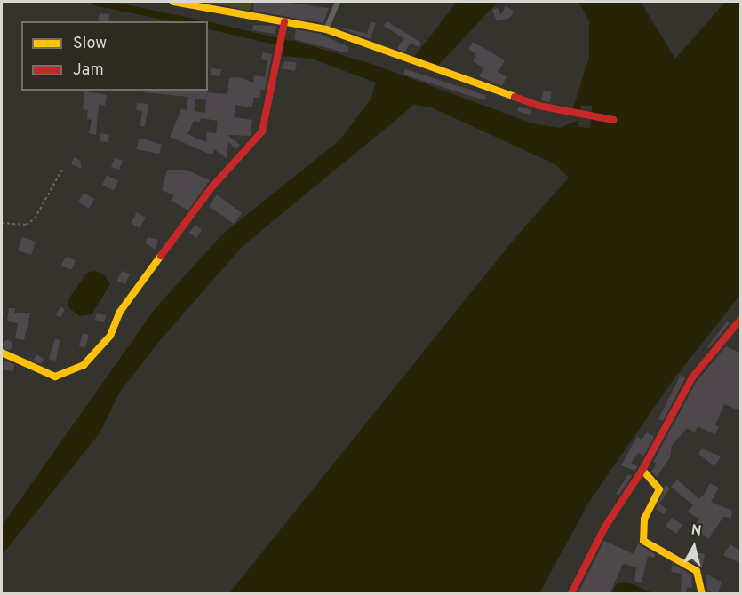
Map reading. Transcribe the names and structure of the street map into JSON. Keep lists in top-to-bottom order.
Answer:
{
  "legend": ["Slow", "Jam"],
  "north": "top"
}
